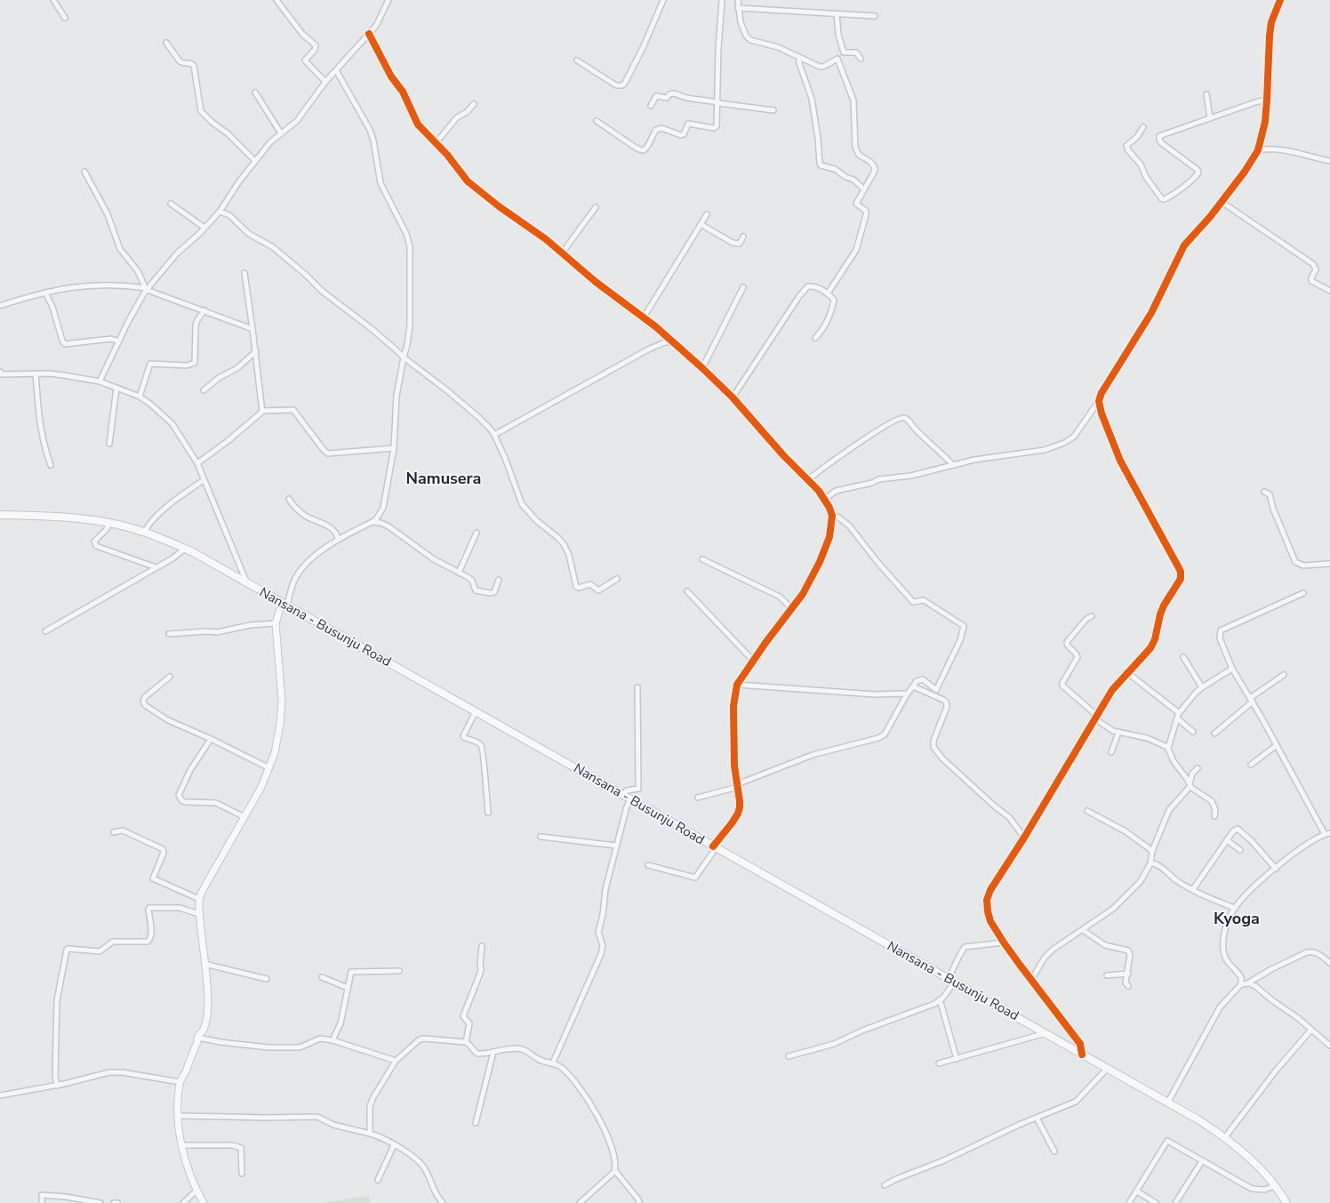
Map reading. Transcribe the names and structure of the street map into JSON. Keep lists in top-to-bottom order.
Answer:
{
  "streets": {
    "main road": ["Nansana - Busunju Road"]
  },
  "districts": ["Namusera", "Kyoga"]
}
